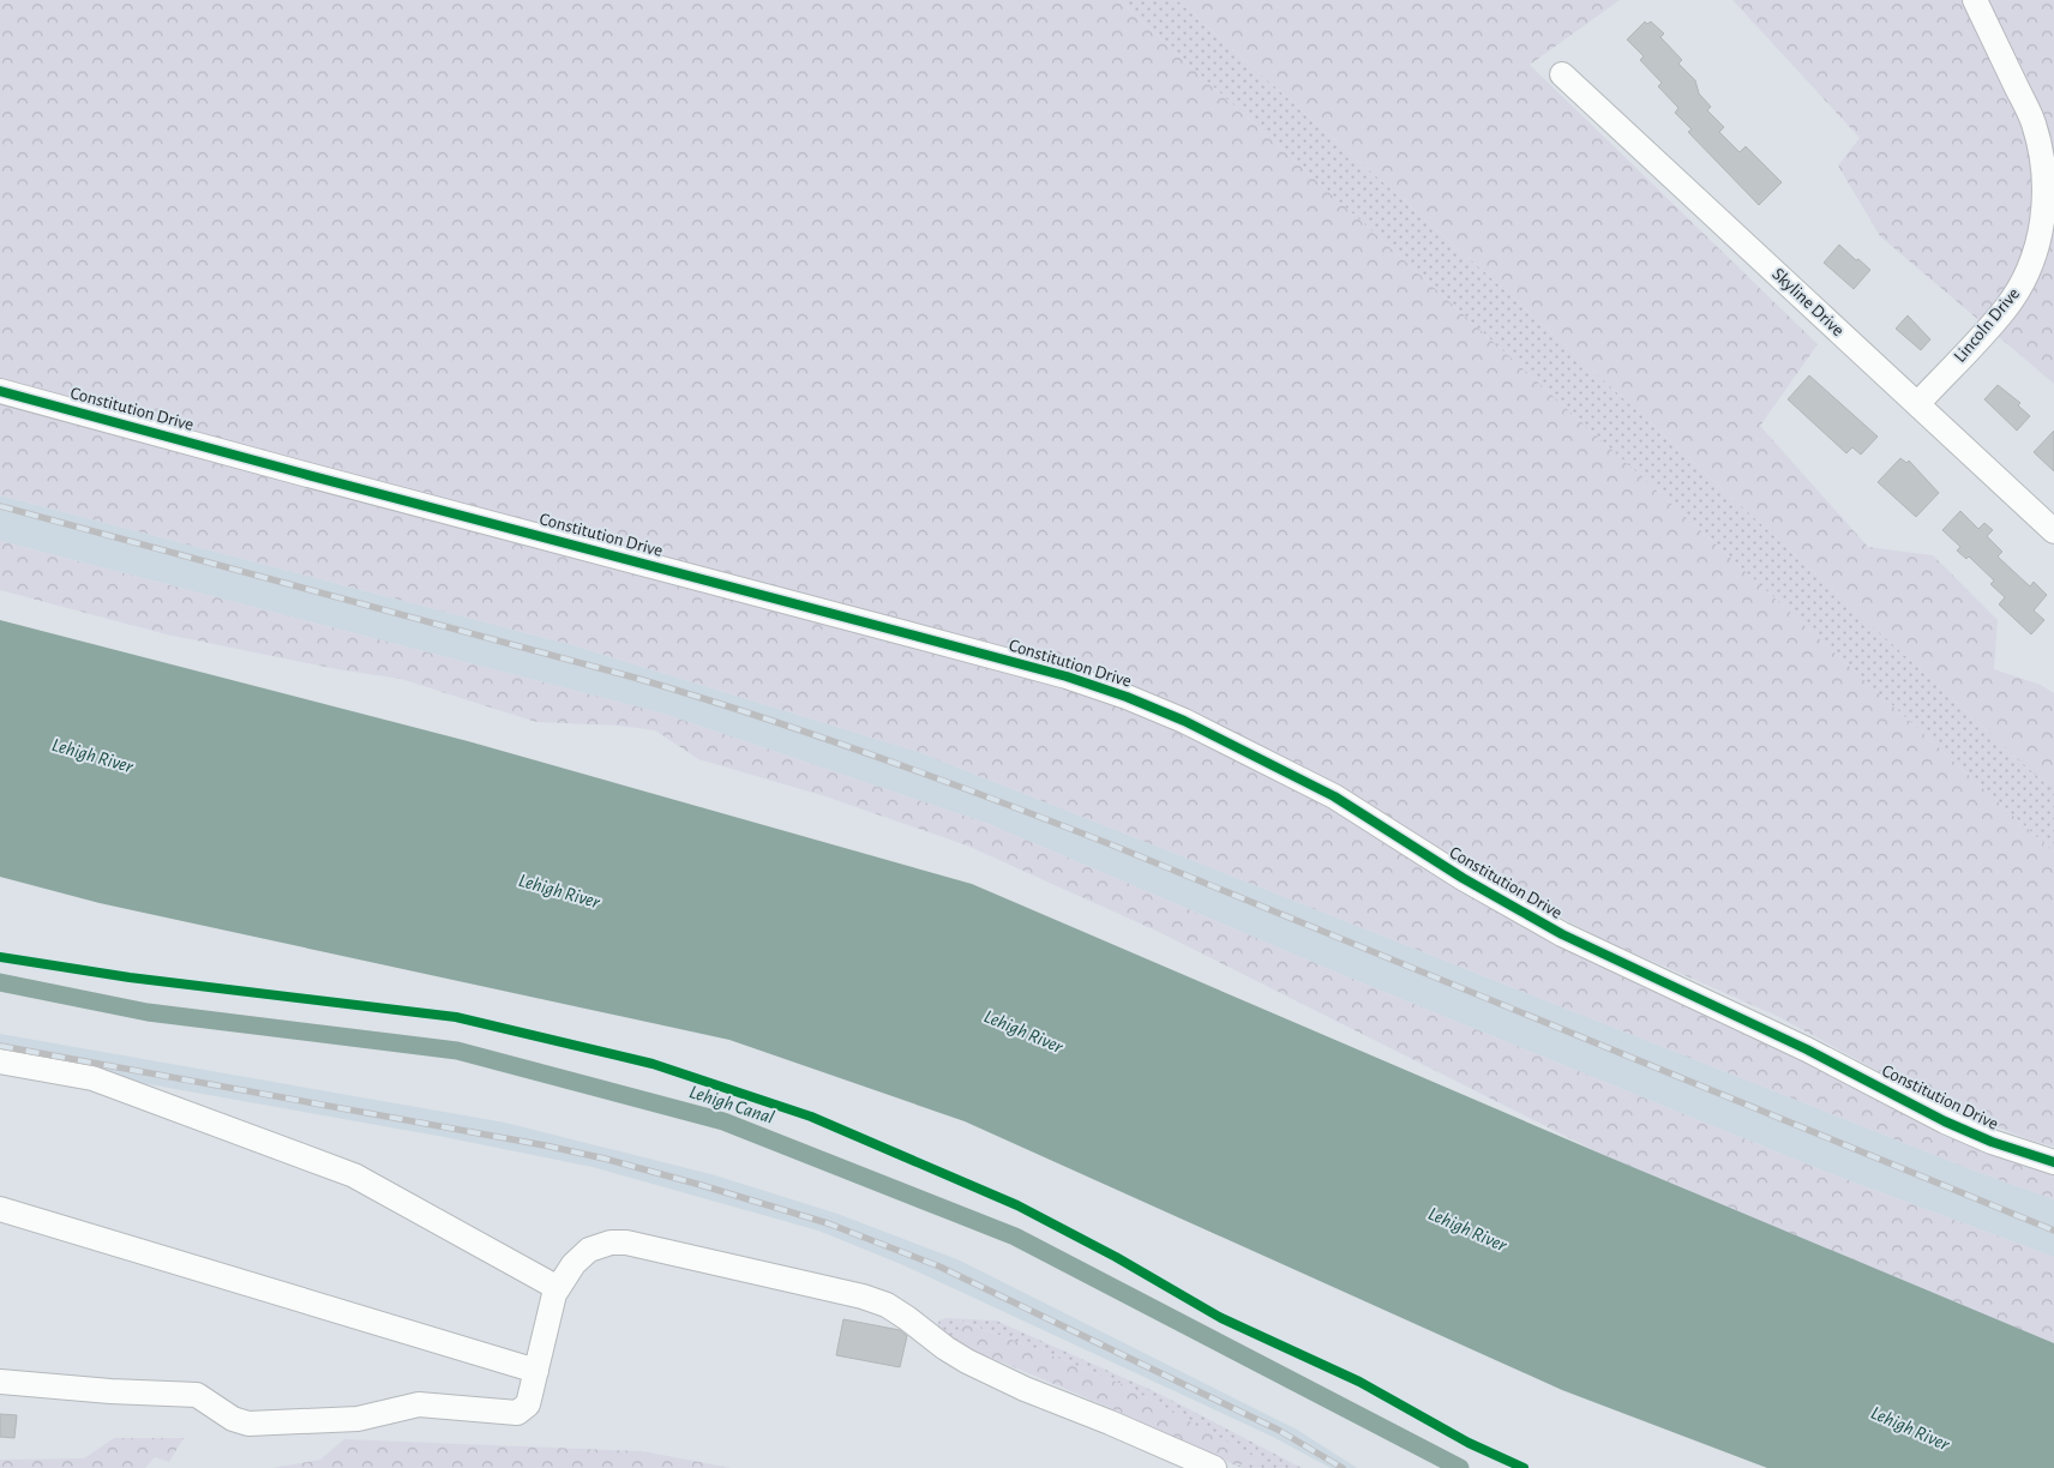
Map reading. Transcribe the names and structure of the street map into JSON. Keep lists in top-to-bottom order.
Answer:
{
  "streets": {
    "street": ["Skyline Drive", "Lincoln Drive", "Constitution Drive"]
  },
  "crossings": [
    ["Skyline Drive", "Lincoln Drive"]
  ],
  "water": ["Lehigh River", "Lehigh Canal"]
}
